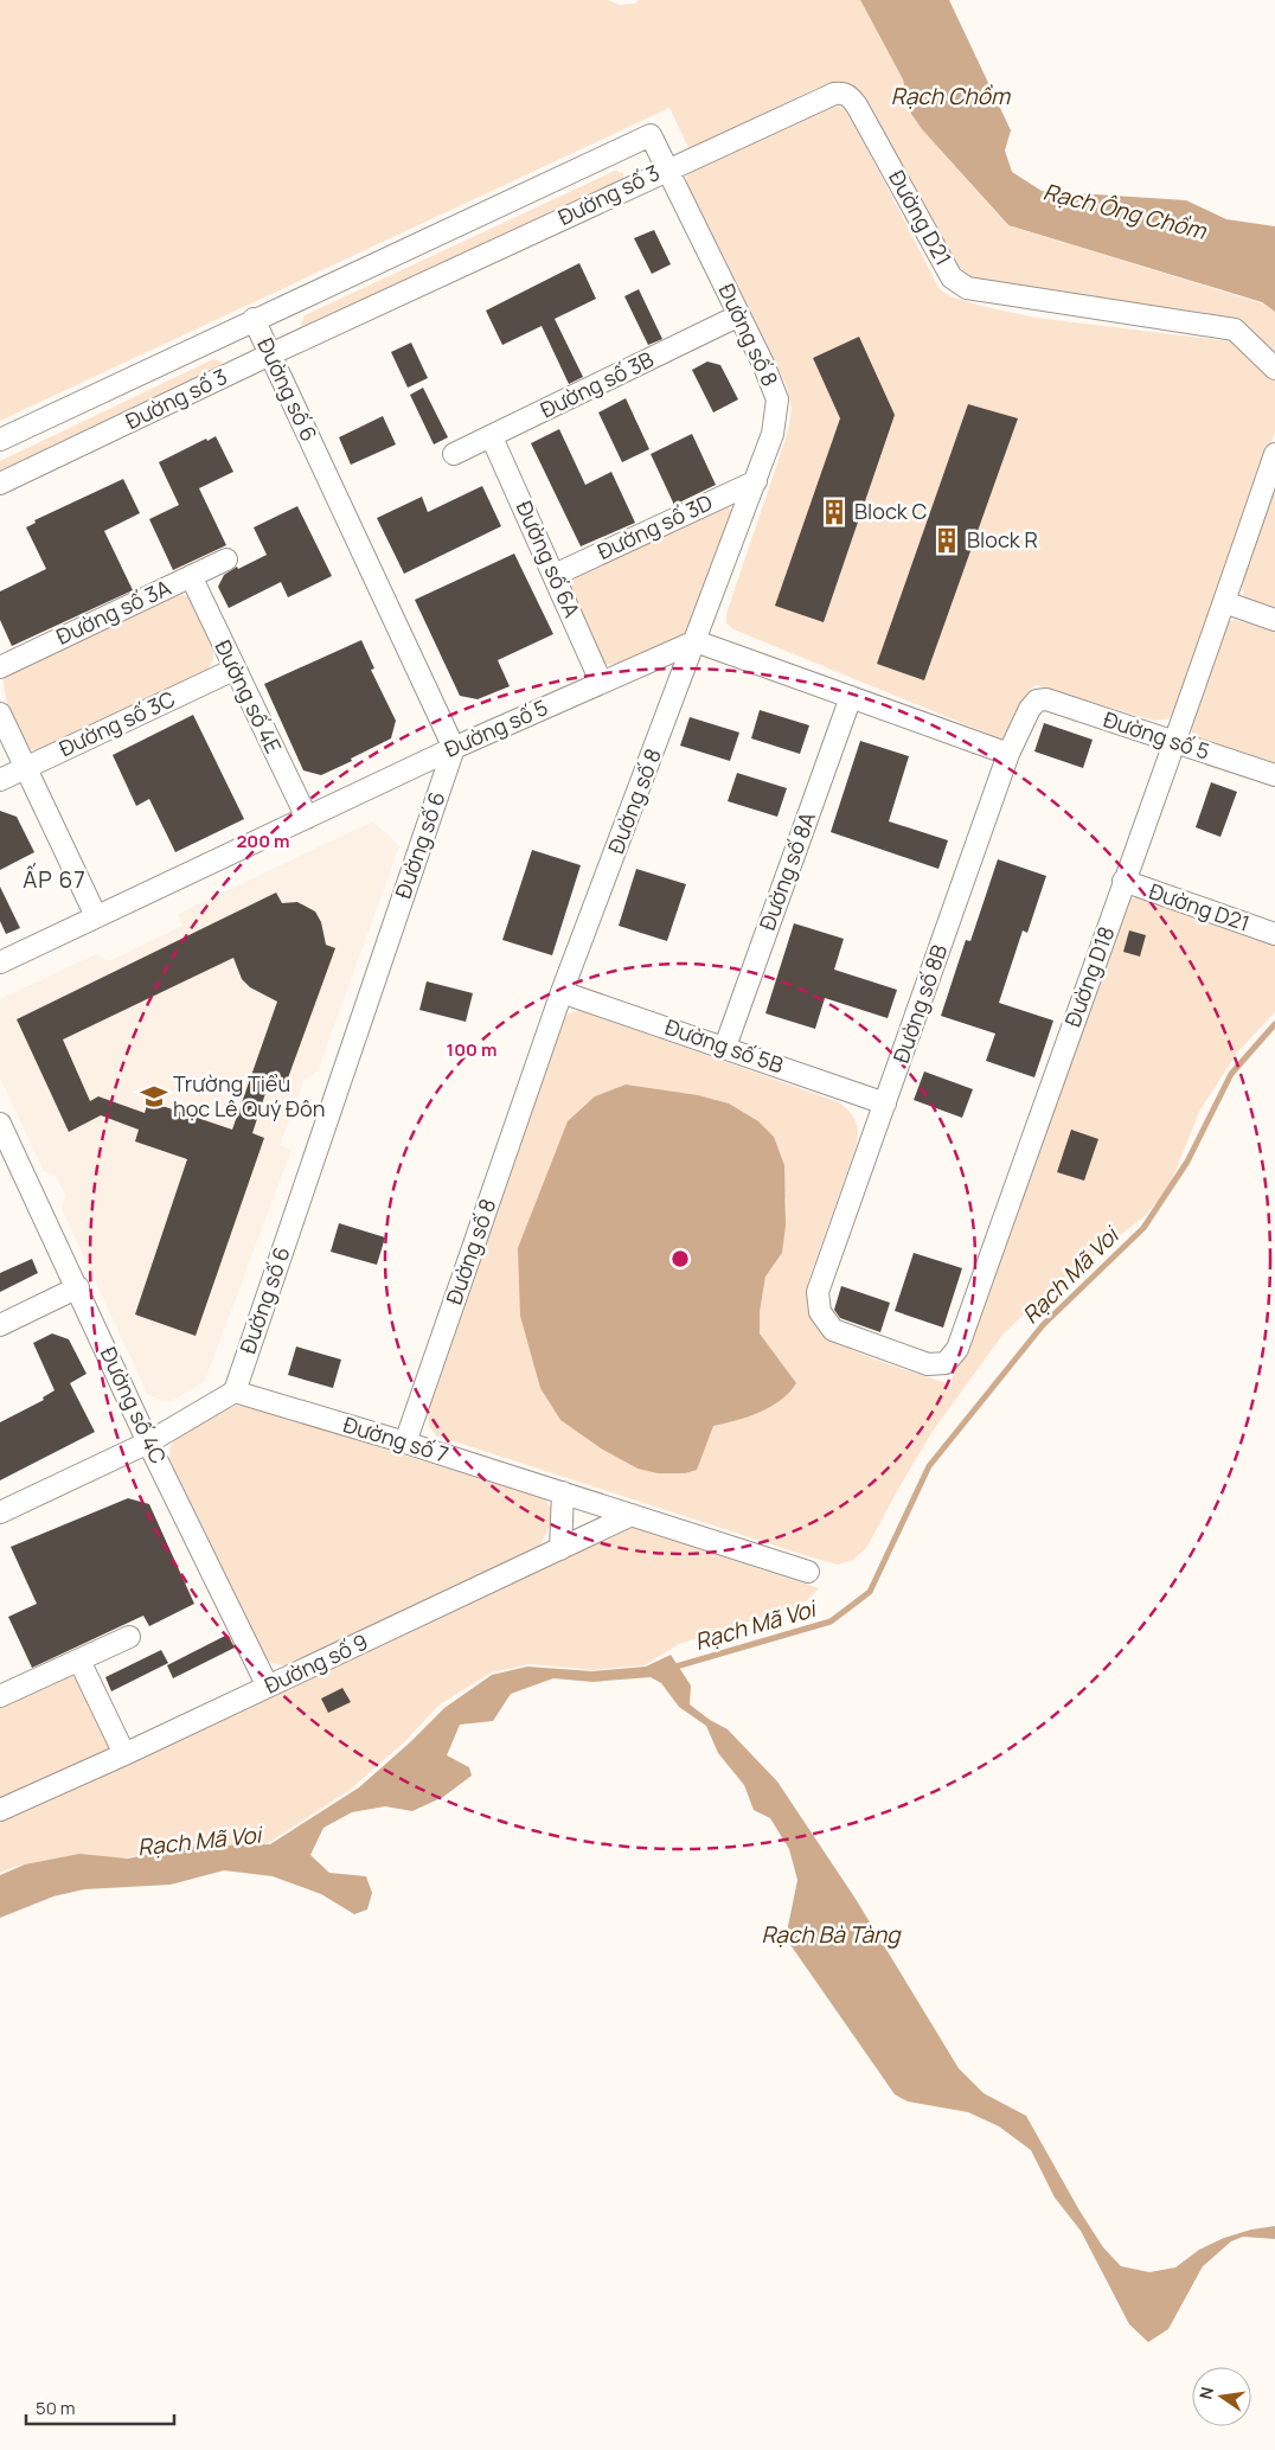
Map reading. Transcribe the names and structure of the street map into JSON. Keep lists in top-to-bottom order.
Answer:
{
  "streets": {
    "street": [
      "Đường số 3",
      "Đường D21",
      "Đường số 8",
      "Đường số 3B",
      "Đường số 6",
      "Đường số 3D",
      "Đường số 6A",
      "Đường số 3A",
      "Đường số 4E",
      "Đường số 3C",
      "Đường số 5",
      "Đường số 8A",
      "Đường D18",
      "Đường số 8B",
      "Đường số 5B",
      "Đường số 4C",
      "Đường số 7",
      "Đường số 9"
    ]
  },
  "crossings": [
    ["Đường số 3", "Đường D21"],
    ["Đường số 3", "Đường số 8"],
    ["Đường số 3", "Đường số 6"],
    ["Đường D21", "Đường số 8"],
    ["Đường D21", "Đường D18"],
    ["Đường số 8", "Đường số 3B"],
    ["Đường số 8", "Đường số 3D"],
    ["Đường số 8", "Đường số 5"],
    ["Đường số 8", "Đường số 5B"],
    ["Đường số 8", "Đường số 7"],
    ["Đường số 3B", "Đường số 6A"],
    ["Đường số 6", "Đường số 5"],
    ["Đường số 6", "Đường số 7"],
    ["Đường số 3D", "Đường số 6A"],
    ["Đường số 6A", "Đường số 5"],
    ["Đường số 3A", "Đường số 4E"],
    ["Đường số 4E", "Đường số 3C"],
    ["Đường số 4E", "Đường số 5"],
    ["Đường số 5", "Đường D18"],
    ["Đường số 5", "Đường số 8B"],
    ["Đường số 8A", "Đường số 5B"],
    ["Đường D18", "Đường số 8B"],
    ["Đường số 8B", "Đường số 5B"],
    ["Đường số 4C", "Đường số 9"],
    ["Đường số 7", "Đường số 9"]
  ],
  "districts": ["ẤP 67"],
  "water": [
    "Rạch Chồm",
    "Rạch Ông Chồm",
    "Rạch Mã Voi",
    "Rạch Bà Tàng"
  ],
  "places": {
    "building": ["Block C", "Block R"],
    "school or university": ["Trường Tiểu học Lê Quý Đôn"]
  },
  "scale_bar": "50 m",
  "north": "left",
  "rings": ["200 m", "100 m"]
}
